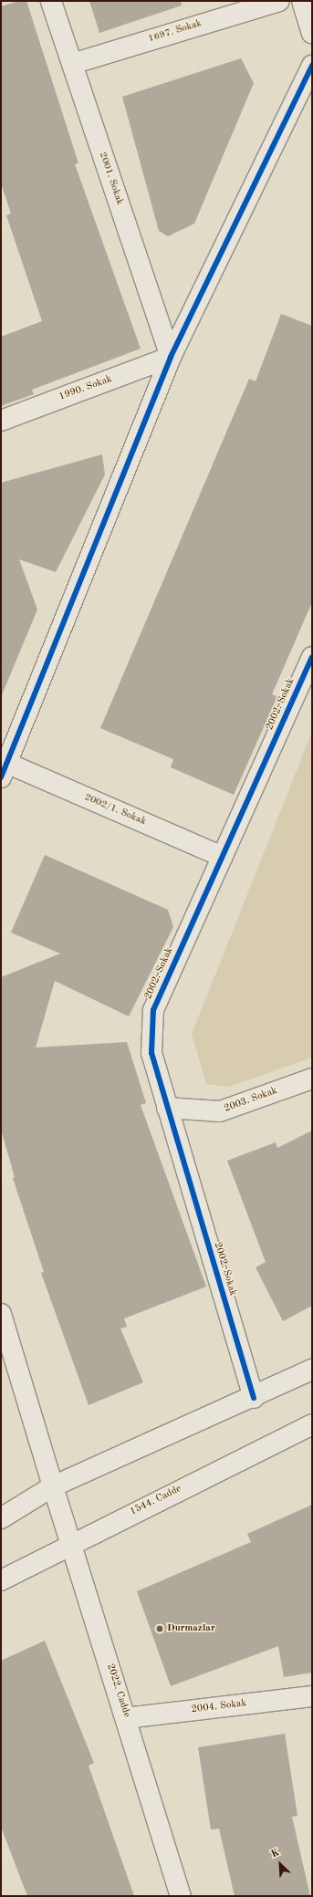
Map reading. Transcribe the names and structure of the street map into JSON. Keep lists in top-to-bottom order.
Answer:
{
  "streets": {
    "street": [
      "1697. Sokak",
      "2001. Sokak",
      "1990. Sokak",
      "2002. Sokak",
      "2002/1. Sokak",
      "2003. Sokak",
      "1544. Cadde",
      "2022. Cadde",
      "2004. Sokak"
    ]
  },
  "crossings": [
    ["1697. Sokak", "2001. Sokak"],
    ["2001. Sokak", "1990. Sokak"],
    ["2002. Sokak", "2002/1. Sokak"],
    ["2002. Sokak", "2003. Sokak"],
    ["1544. Cadde", "2022. Cadde"],
    ["2022. Cadde", "2004. Sokak"]
  ],
  "places": ["Durmazlar"],
  "north": "top left"
}
